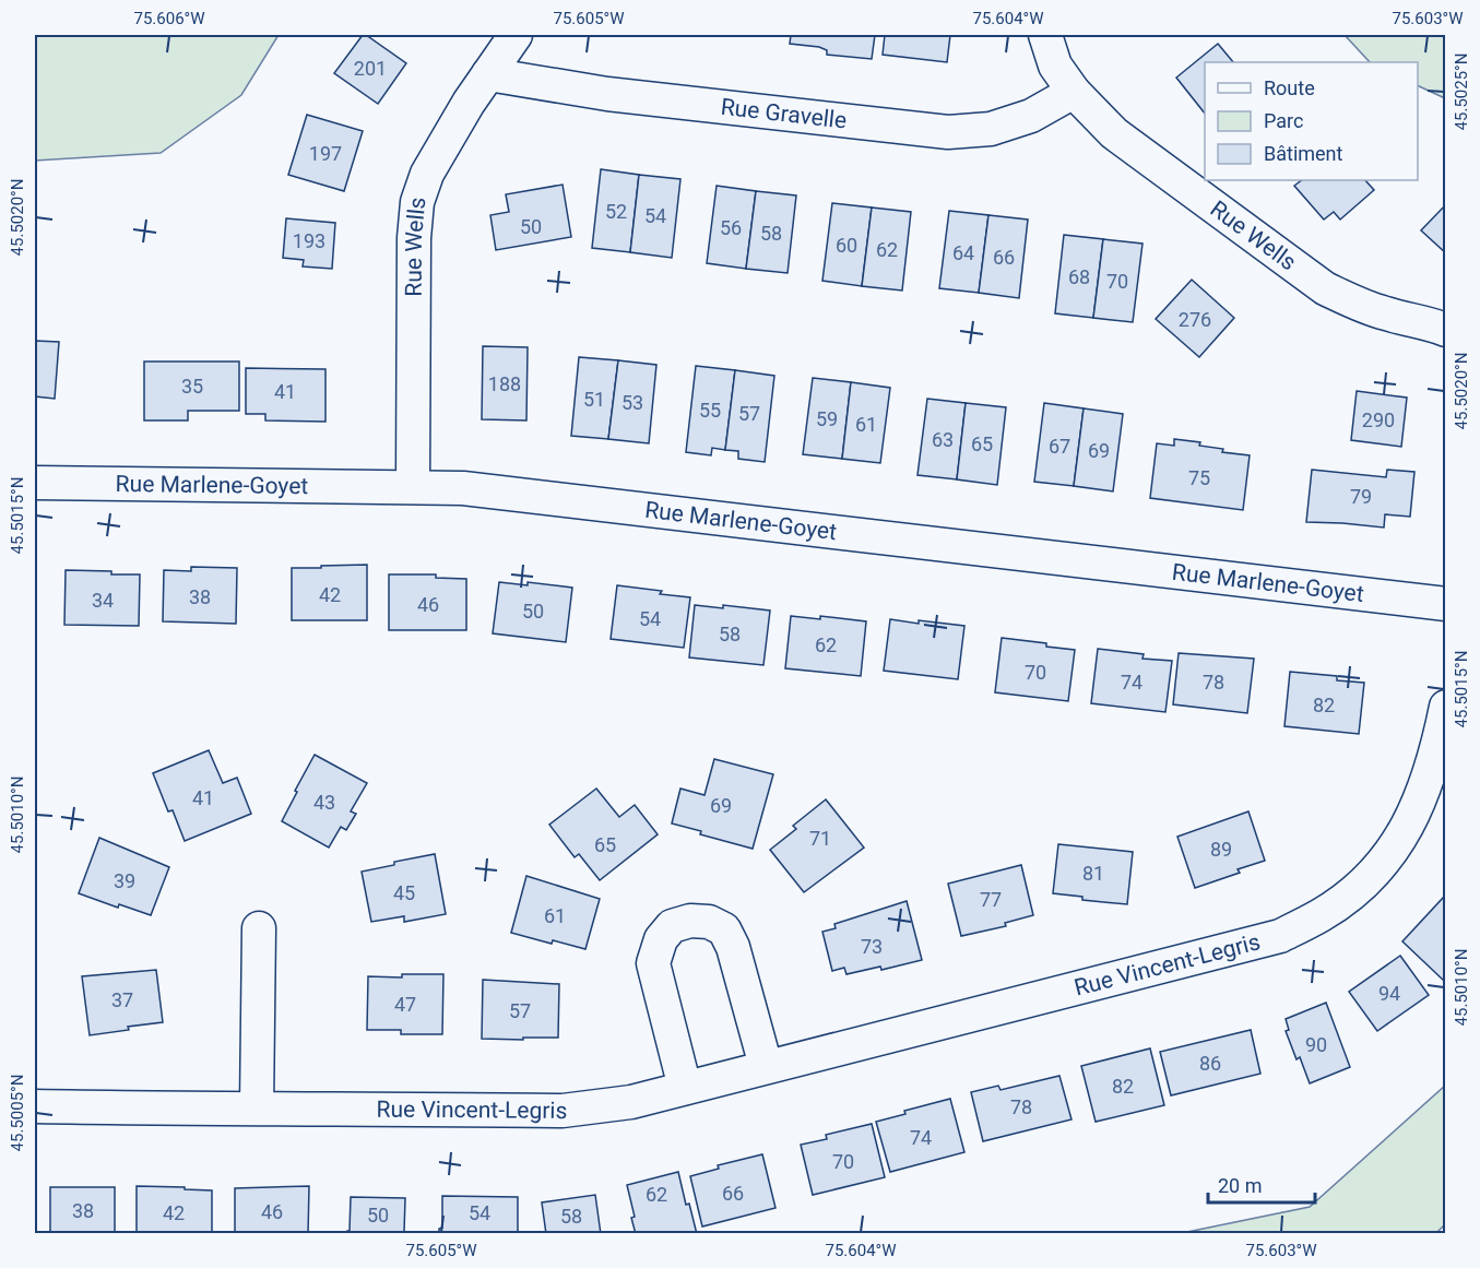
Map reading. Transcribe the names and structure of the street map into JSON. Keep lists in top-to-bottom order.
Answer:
{
  "streets": {
    "street": [
      "Rue Gravelle",
      "Rue Wells",
      "Rue Marlene-Goyet",
      "Rue Vincent-Legris"
    ]
  },
  "crossings": [
    ["Rue Gravelle", "Rue Wells"],
    ["Rue Wells", "Rue Marlene-Goyet"]
  ],
  "house_numbers": [
    "201",
    "197",
    "52",
    "54",
    "50",
    "56",
    "58",
    "193",
    "60",
    "62",
    "64",
    "66",
    "68",
    "70",
    "276",
    "188",
    "35",
    "41",
    "51",
    "53",
    "55",
    "57",
    "59",
    "290",
    "61",
    "63",
    "65",
    "67",
    "69",
    "75",
    "79",
    "42",
    "38",
    "34",
    "46",
    "50",
    "54",
    "58",
    "62",
    "70",
    "74",
    "78",
    "82",
    "41",
    "43",
    "69",
    "71",
    "65",
    "89",
    "81",
    "39",
    "45",
    "77",
    "61",
    "73",
    "94",
    "37",
    "47",
    "57",
    "90",
    "86",
    "82",
    "78",
    "74",
    "70",
    "66",
    "62",
    "38",
    "46",
    "42",
    "54",
    "50",
    "58"
  ],
  "legend": ["Route", "Parc", "Bâtiment"],
  "scale_bar": "20 m",
  "coordinates": [
    "75.606°W",
    "75.605°W",
    "75.604°W",
    "75.603°W",
    "45.5025°N",
    "45.5020°N",
    "45.5015°N",
    "45.5010°N",
    "45.5005°N"
  ]
}
